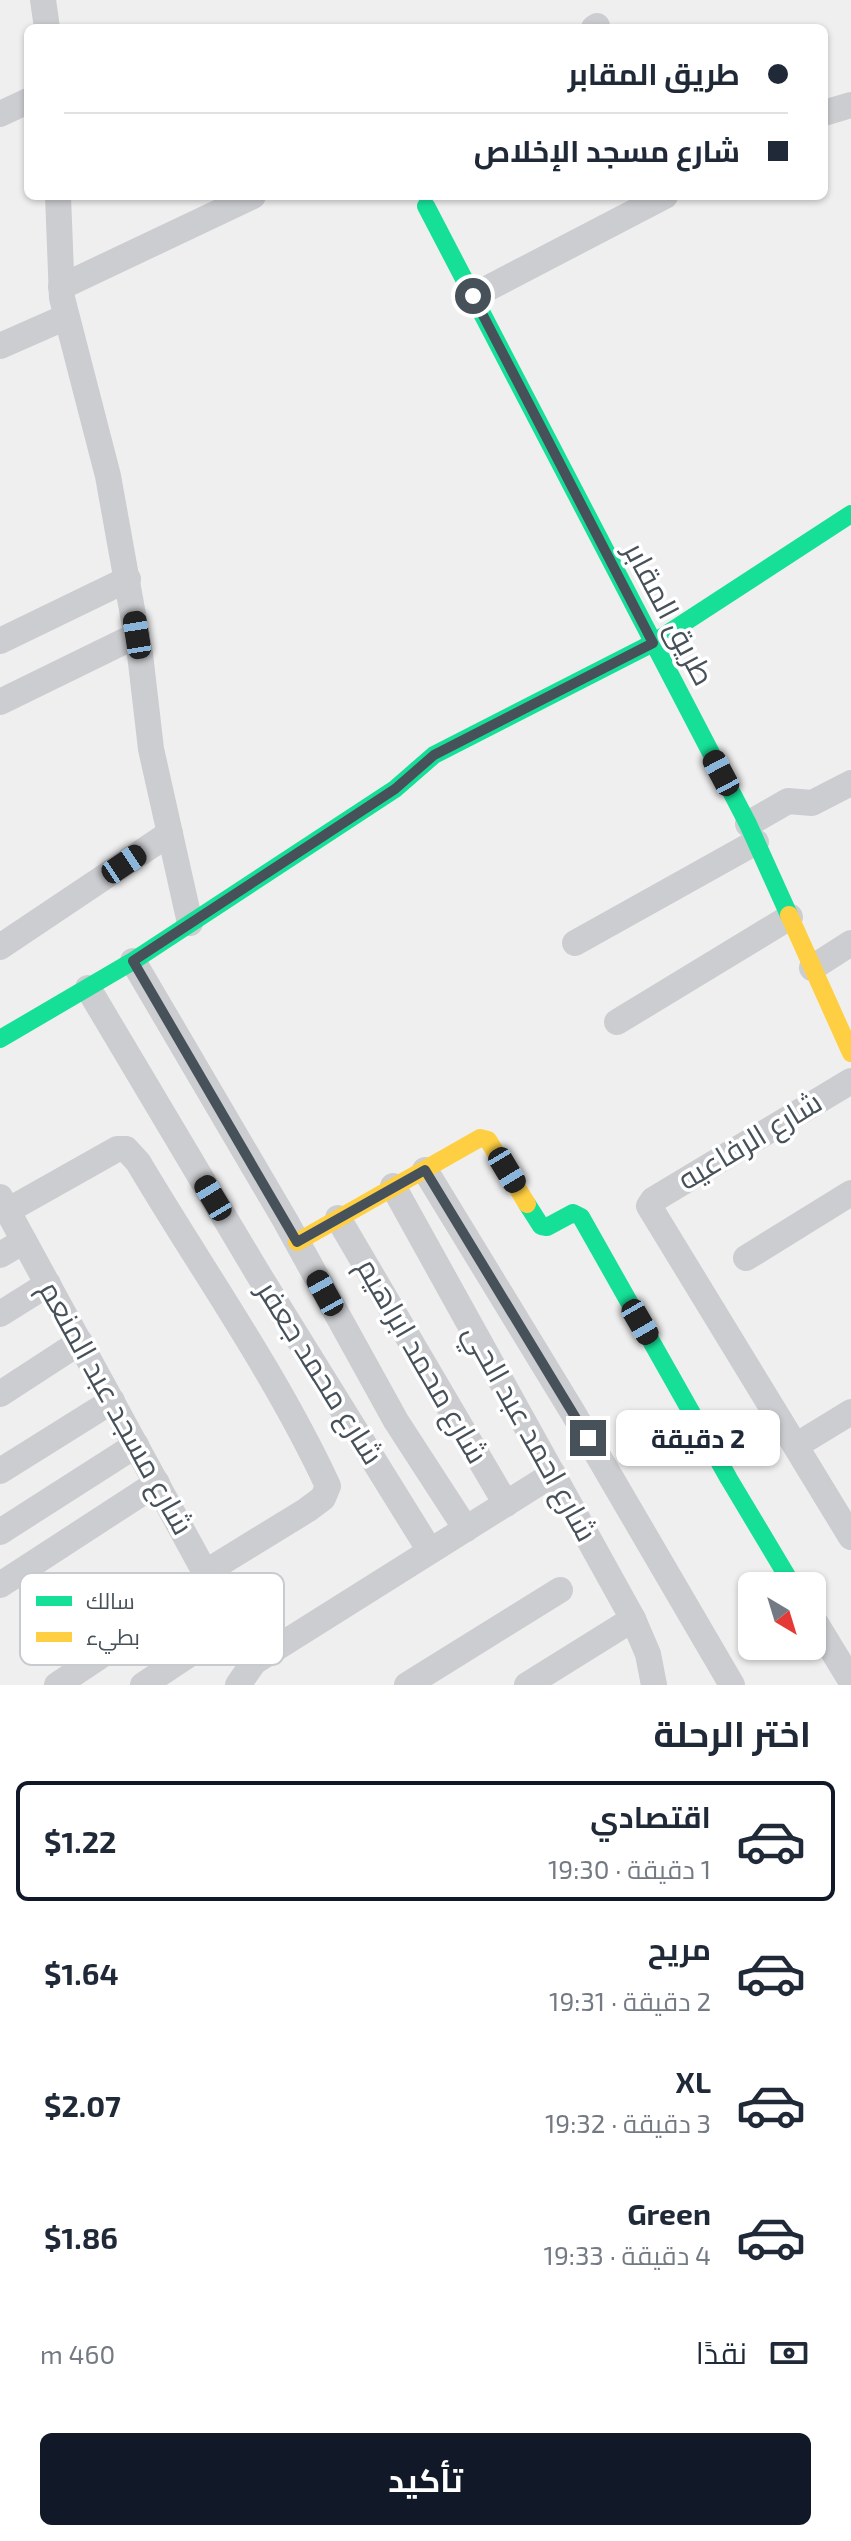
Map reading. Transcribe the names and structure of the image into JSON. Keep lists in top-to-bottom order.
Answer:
{
  "streets": {
    "street": [
      "طريق المقابر",
      "شارع الرفاعيه",
      "شارع محمد ابراهيم",
      "شارع محمد جعفر",
      "شارع مسجد عبد المنعم",
      "شارع احمد عبد الحي"
    ]
  },
  "legend": ["سالك", "بطيء"],
  "north": "bottom right",
  "page": {
    "banner": ["طريق المقابر", "شارع مسجد الإخلاص"],
    "bubble": "2 دقيقة",
    "heading": "اختر الرحلة",
    "list": [
      {
        "name": "اقتصادي",
        "note": "1 دقيقة · 19:30",
        "value": "$1.22"
      },
      {
        "name": "مريح",
        "note": "2 دقيقة · 19:31",
        "value": "$1.64"
      },
      {
        "name": "XL",
        "note": "3 دقيقة · 19:32",
        "value": "$2.07"
      },
      {
        "name": "Green",
        "note": "4 دقيقة · 19:33",
        "value": "$1.86"
      }
    ],
    "pay": ["نقدًا", "460 m"],
    "buttons": "تأكيد"
  }
}
